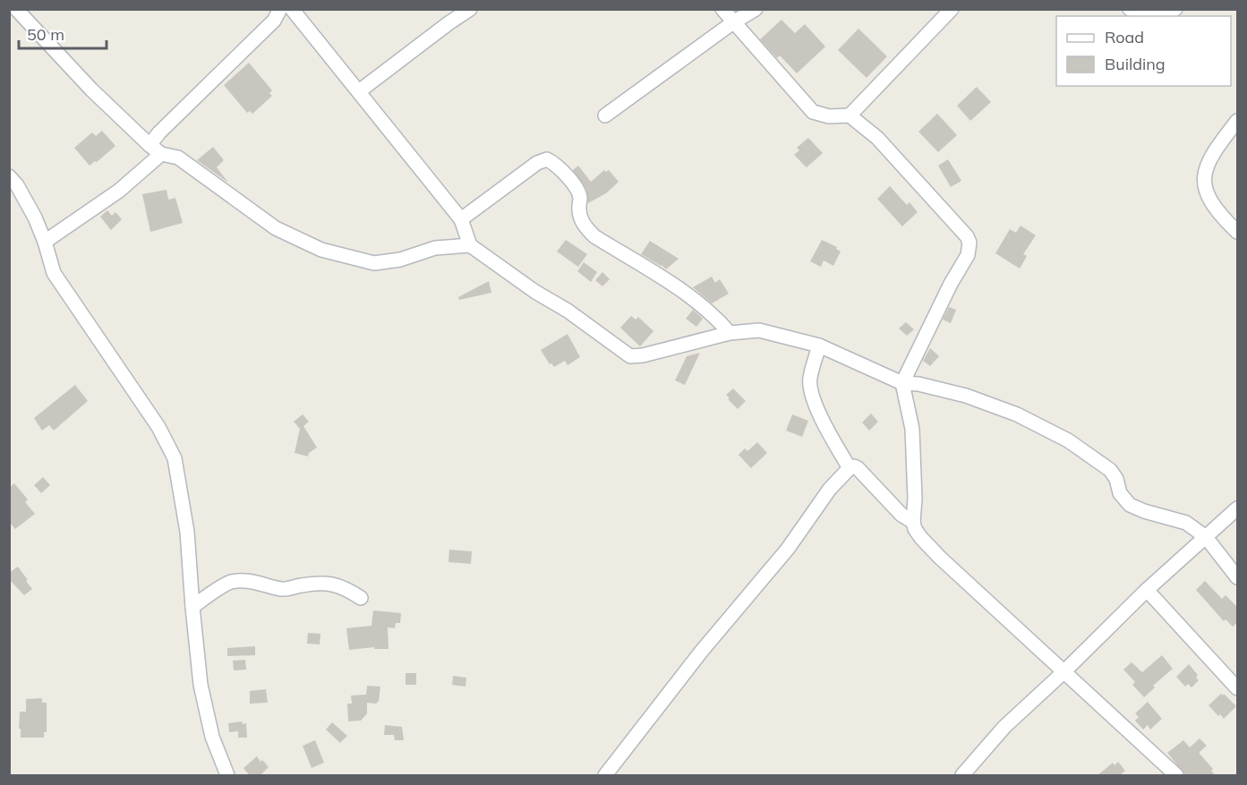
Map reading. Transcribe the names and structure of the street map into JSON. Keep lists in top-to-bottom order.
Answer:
{
  "legend": ["Road", "Building"],
  "scale_bar": "50 m"
}
